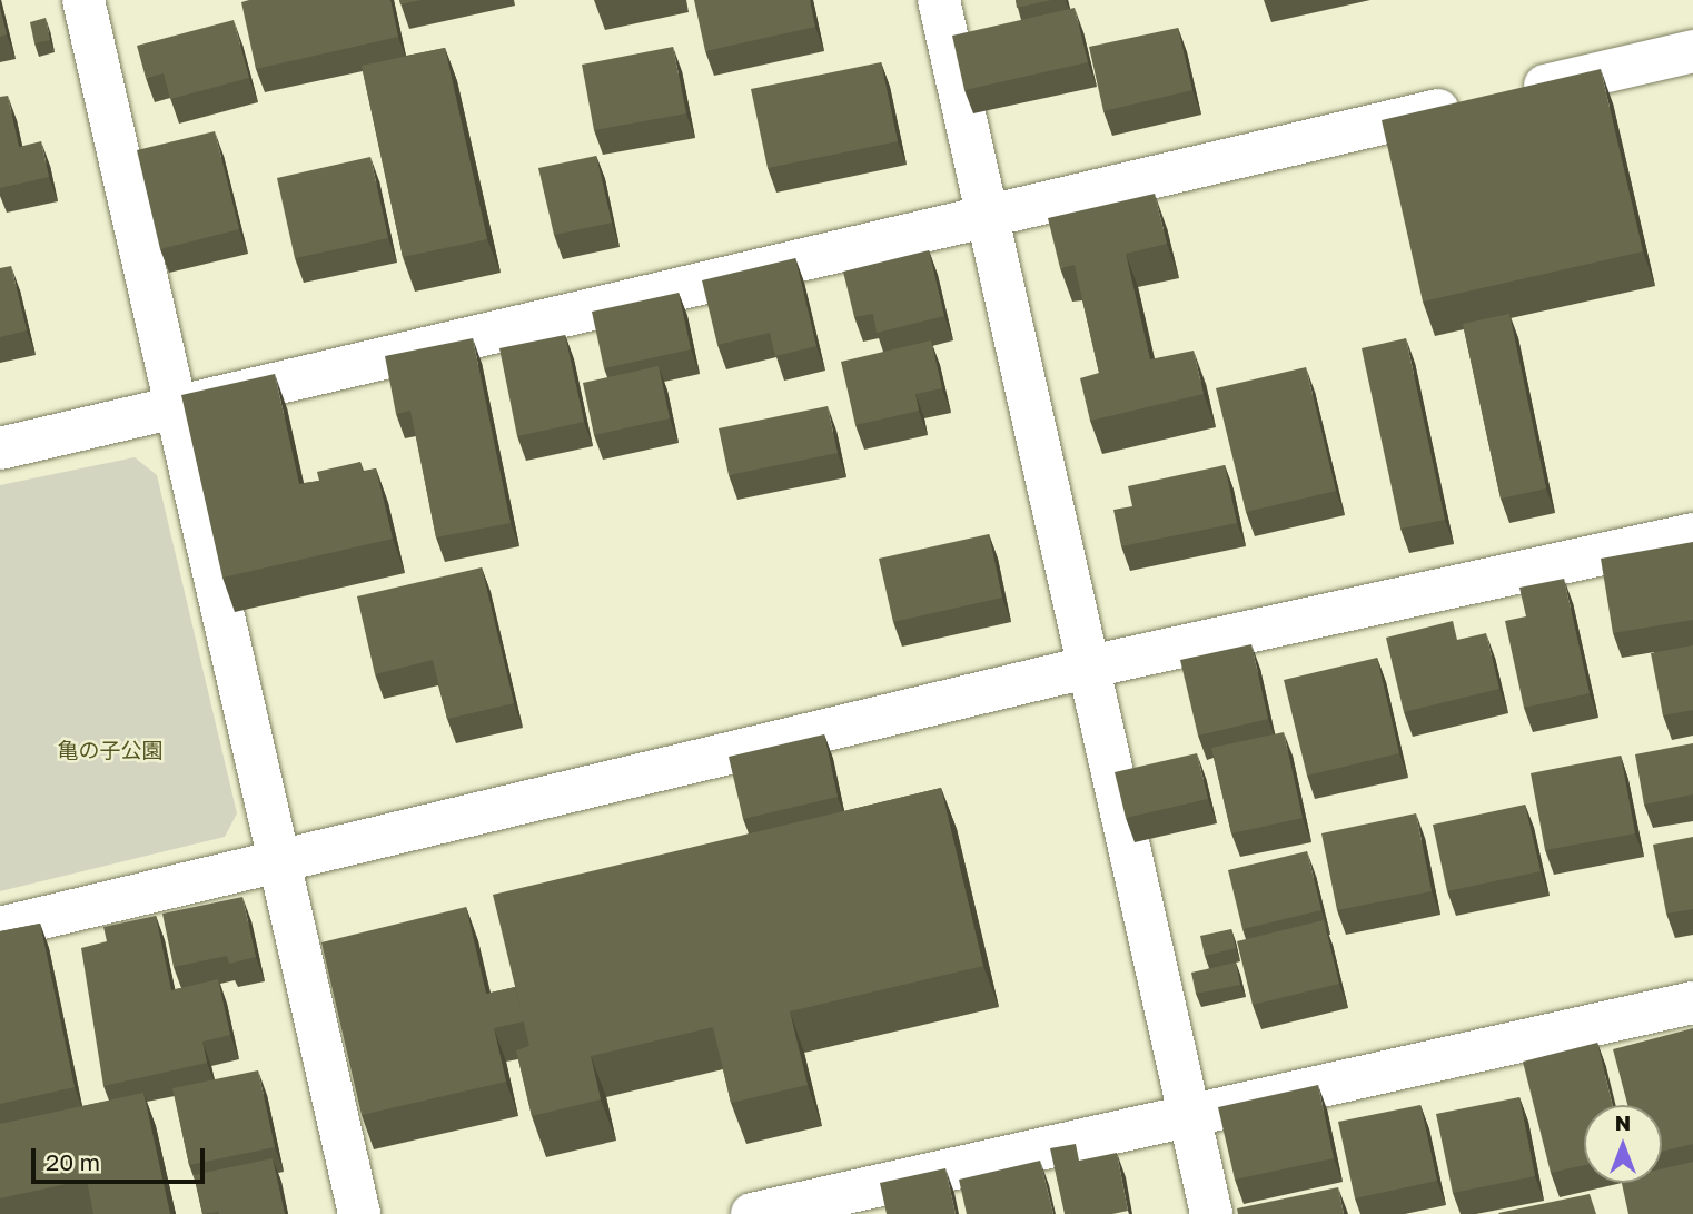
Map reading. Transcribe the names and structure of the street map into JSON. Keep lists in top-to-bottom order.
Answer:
{
  "parks": ["亀の子公園"],
  "scale_bar": "20 m",
  "north": "top"
}
